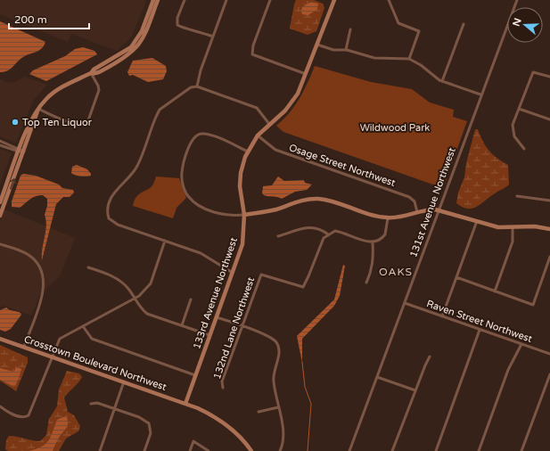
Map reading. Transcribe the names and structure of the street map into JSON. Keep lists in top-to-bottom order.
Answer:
{
  "streets": {
    "street": [
      "Osage Street Northwest",
      "131st Avenue Northwest",
      "133rd Avenue Northwest",
      "Raven Street Northwest",
      "132nd Lane Northwest",
      "Crosstown Boulevard Northwest"
    ]
  },
  "crossings": [
    ["Osage Street Northwest", "133rd Avenue Northwest"],
    ["131st Avenue Northwest", "Raven Street Northwest"],
    ["133rd Avenue Northwest", "Crosstown Boulevard Northwest"]
  ],
  "districts": ["OAKS"],
  "parks": ["Wildwood Park"],
  "places": ["Top Ten Liquor"],
  "scale_bar": "200 m",
  "north": "left"
}
